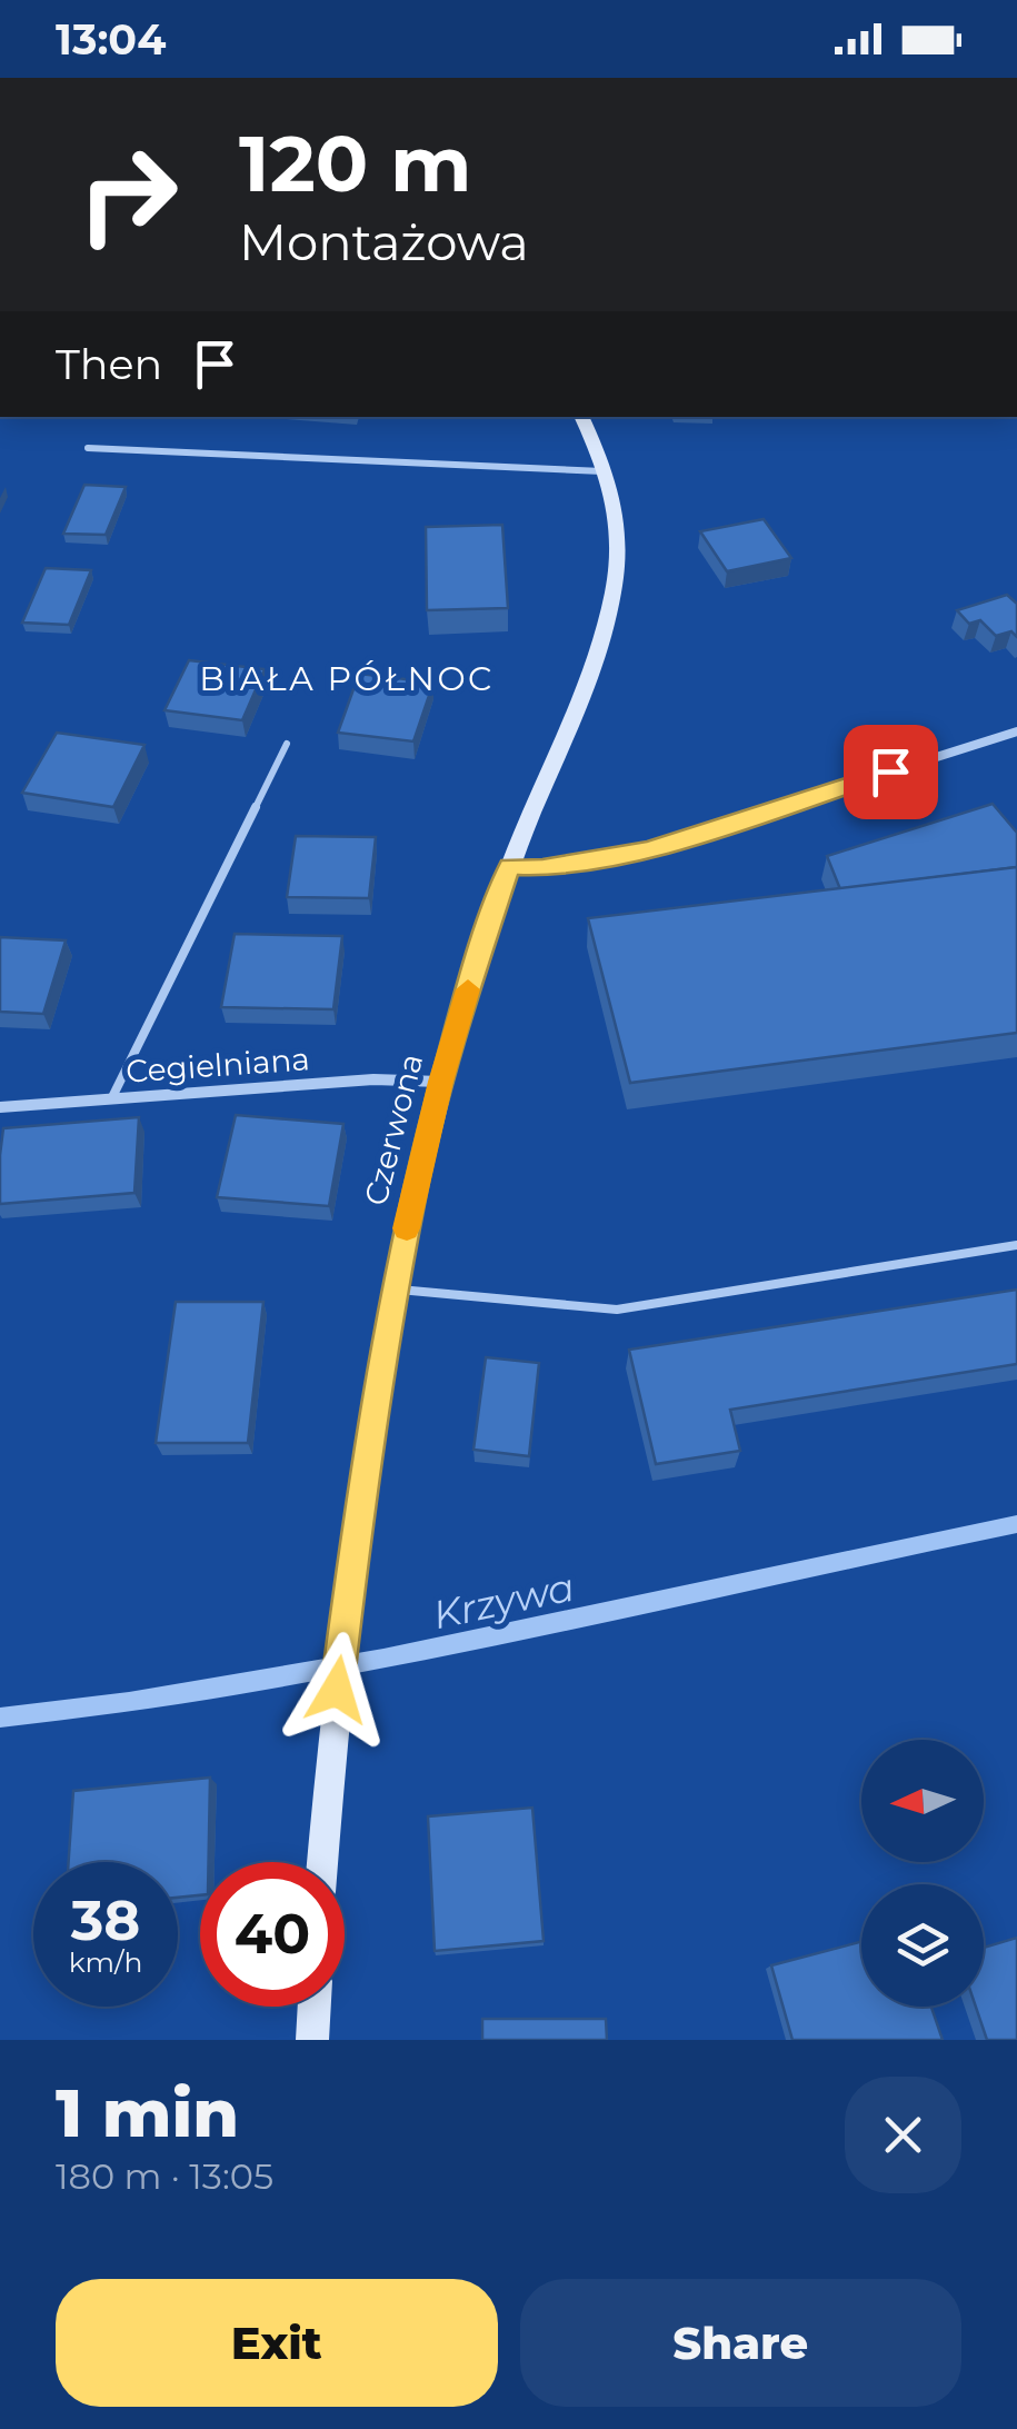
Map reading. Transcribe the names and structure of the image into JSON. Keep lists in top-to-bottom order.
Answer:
{
  "streets": {
    "street": ["Cegielniana", "Czerwona"]
  },
  "crossings": [
    ["Cegielniana", "Czerwona"]
  ],
  "districts": ["BIAŁA PÓŁNOC"],
  "water": ["Krzywa"],
  "north": "left",
  "page": {
    "status": "13:04",
    "turn": ["120 m", "Montażowa"],
    "then": "Then",
    "speed": "38 km/h",
    "limit": "40",
    "heading": ["1 min", "180 m · 13:05"],
    "buttons": ["Exit", "Share"]
  }
}
